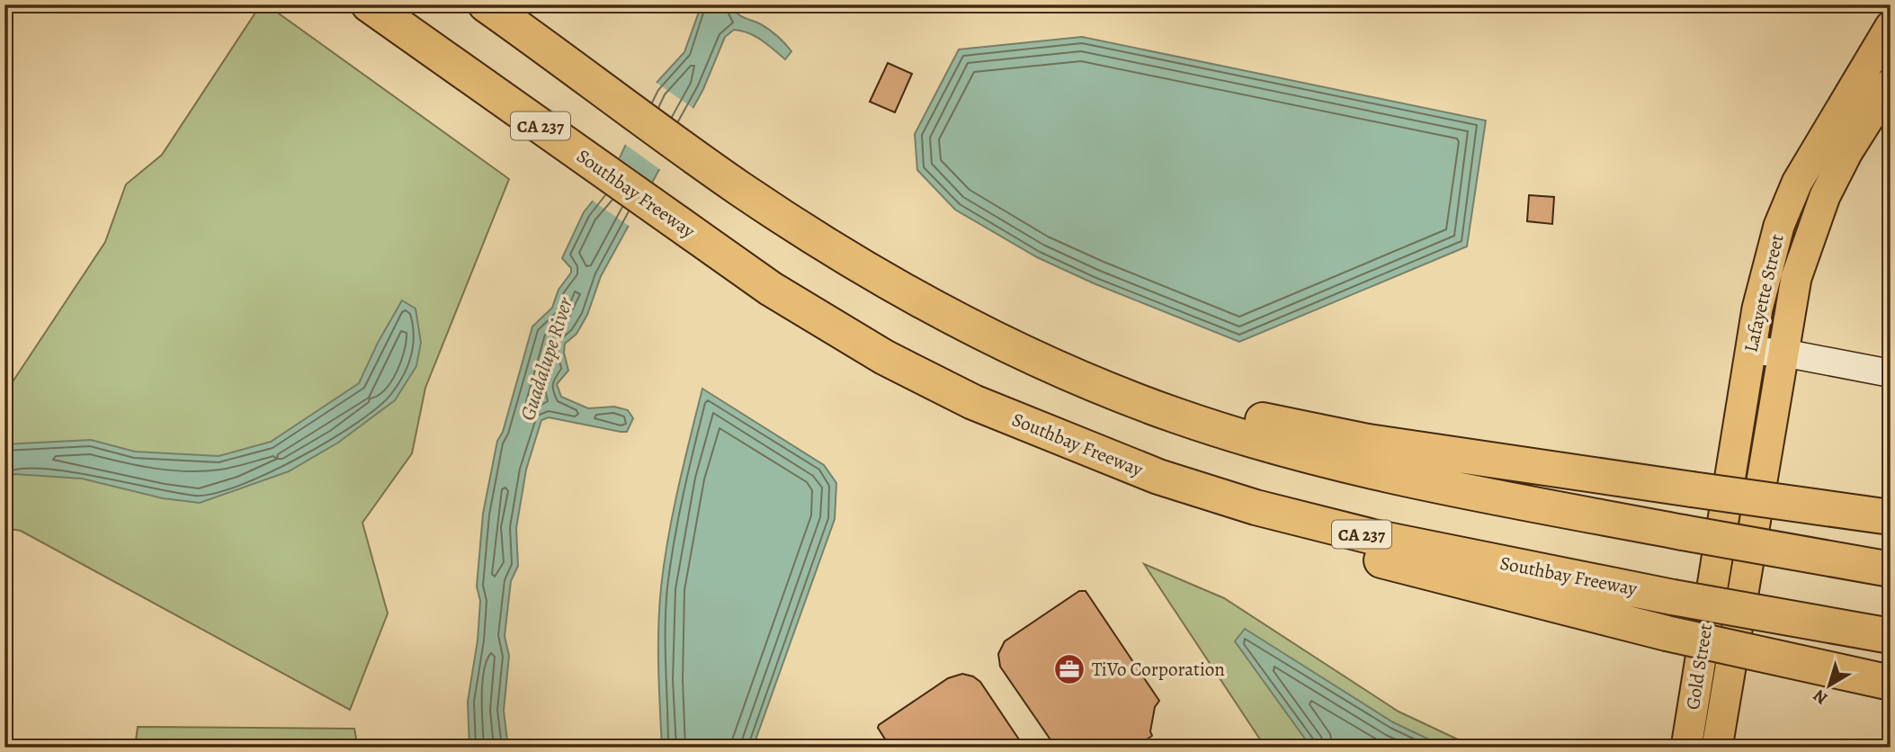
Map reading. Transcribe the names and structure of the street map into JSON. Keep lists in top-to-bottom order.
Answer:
{
  "streets": {
    "highway": ["CA 237", "Southbay Freeway"],
    "main road": ["Lafayette Street", "Gold Street"]
  },
  "crossings": [
    ["Lafayette Street", "Gold Street"]
  ],
  "water": ["Guadalupe River"],
  "places": {
    "office": ["TiVo Corporation"]
  },
  "north": "bottom left"
}
